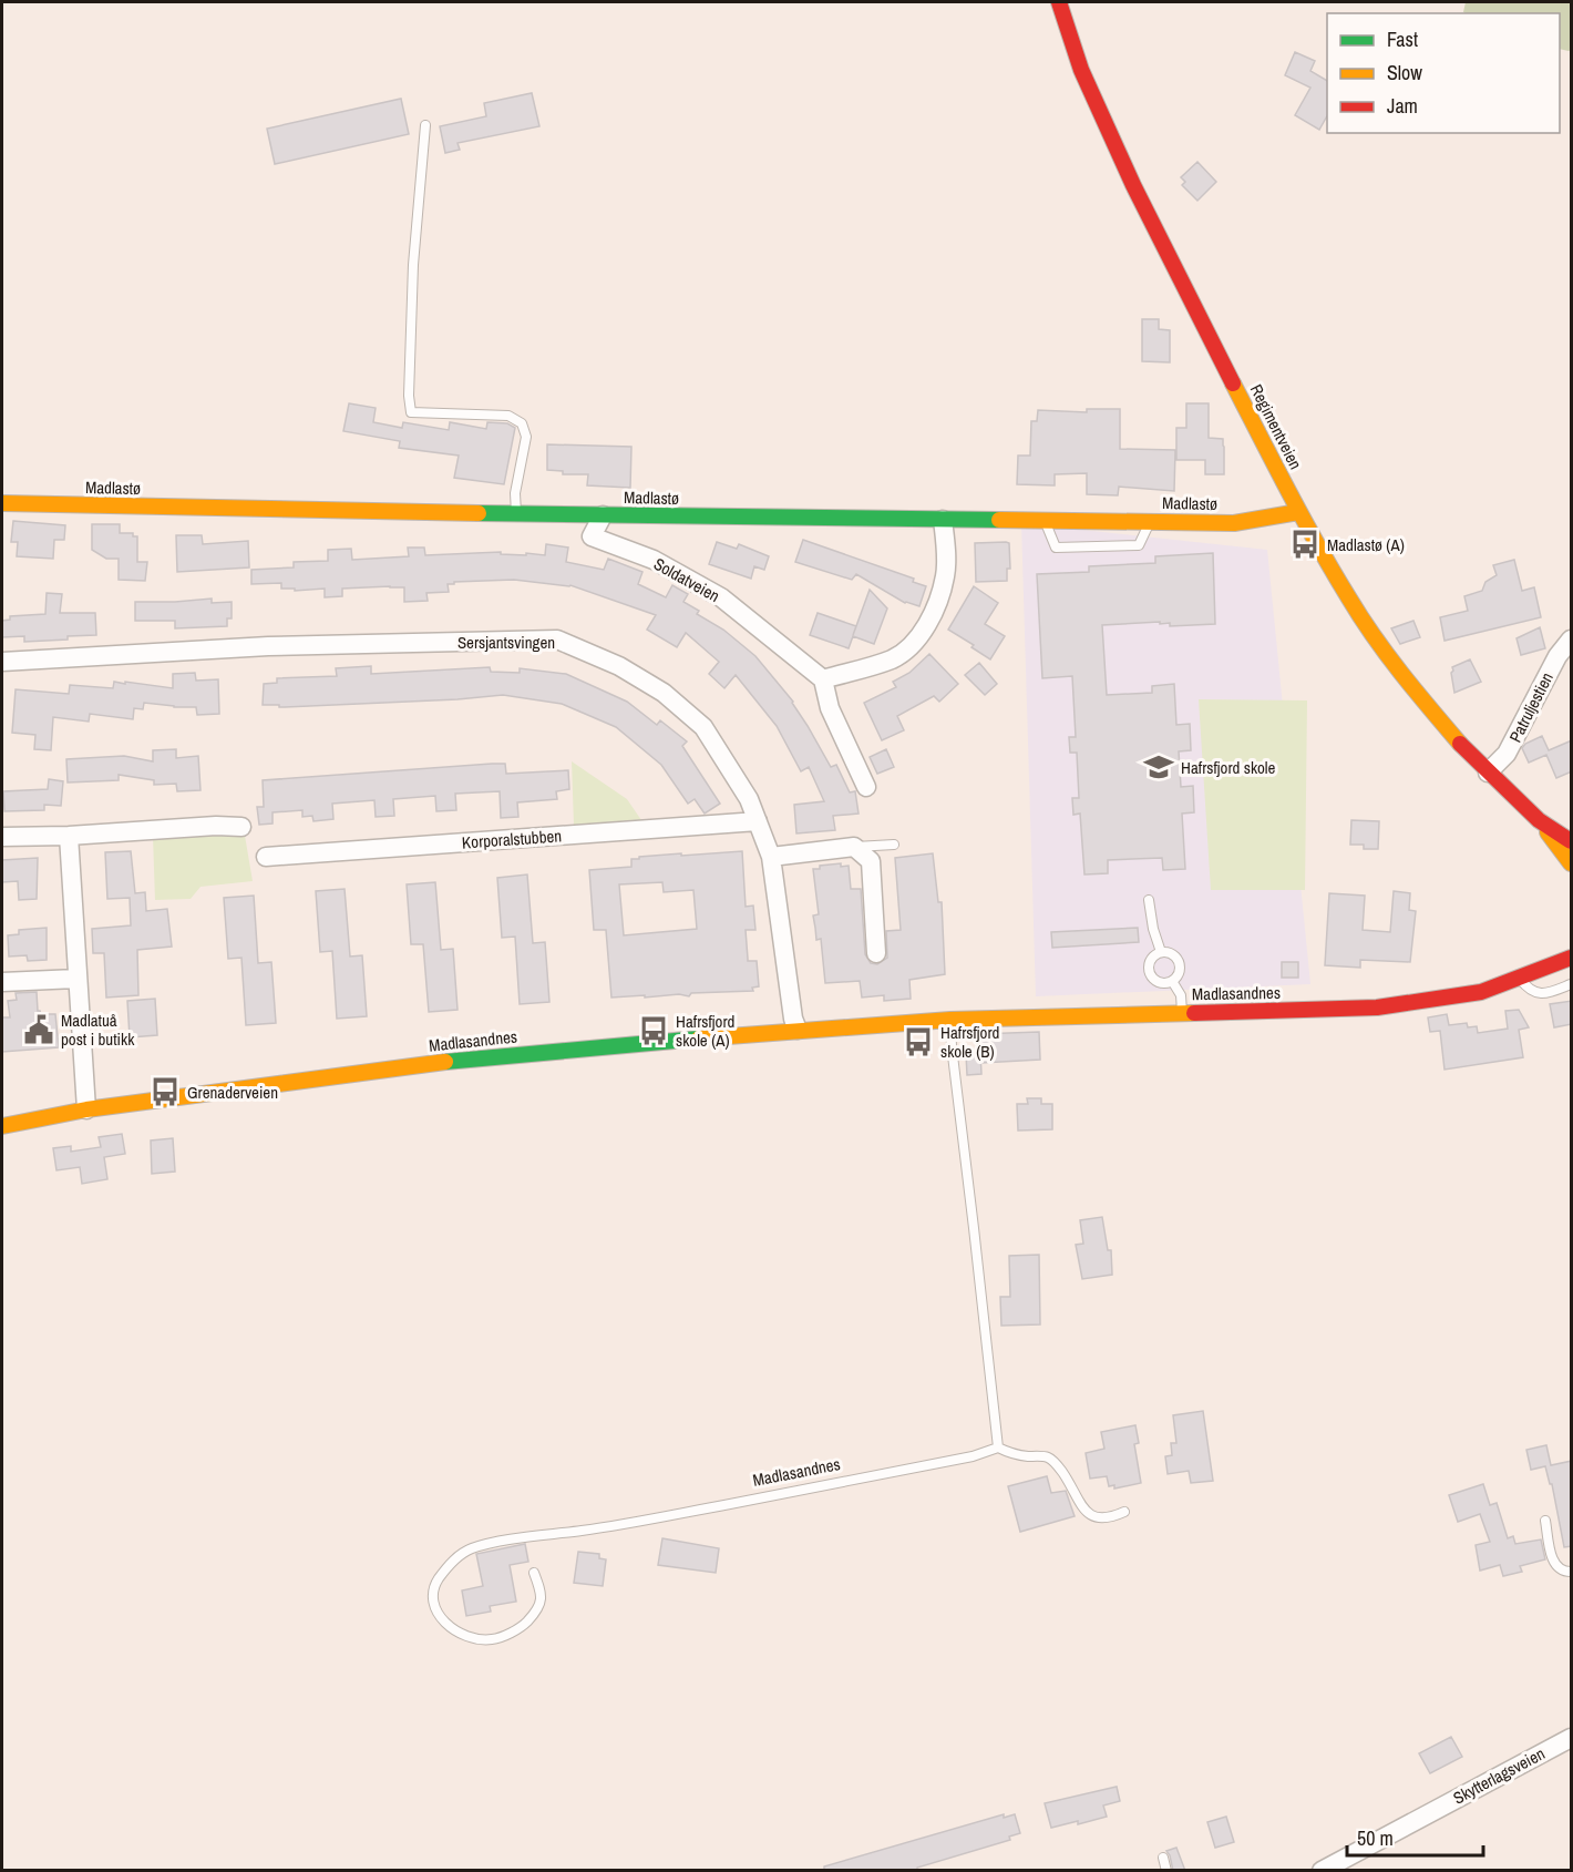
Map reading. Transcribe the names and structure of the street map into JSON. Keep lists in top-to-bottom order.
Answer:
{
  "streets": {
    "street": [
      "Regimentveien",
      "Madlastø",
      "Soldatveien",
      "Sersjantsvingen",
      "Patruljestien",
      "Korporalstubben",
      "Madlasandnes",
      "Skytterlagsveien"
    ]
  },
  "crossings": [
    ["Regimentveien", "Madlastø"],
    ["Regimentveien", "Patruljestien"],
    ["Madlastø", "Soldatveien"],
    ["Sersjantsvingen", "Korporalstubben"],
    ["Sersjantsvingen", "Madlasandnes"]
  ],
  "places": {
    "bus stop": [
      "Madlastø (A)",
      "Hafrsfjord skole (A)",
      "Hafrsfjord skole (B)",
      "Grenaderveien"
    ],
    "school or university": ["Hafrsfjord skole"],
    "public building": ["Madlatuå post i butikk"]
  },
  "legend": ["Fast", "Slow", "Jam"],
  "scale_bar": "50 m"
}
